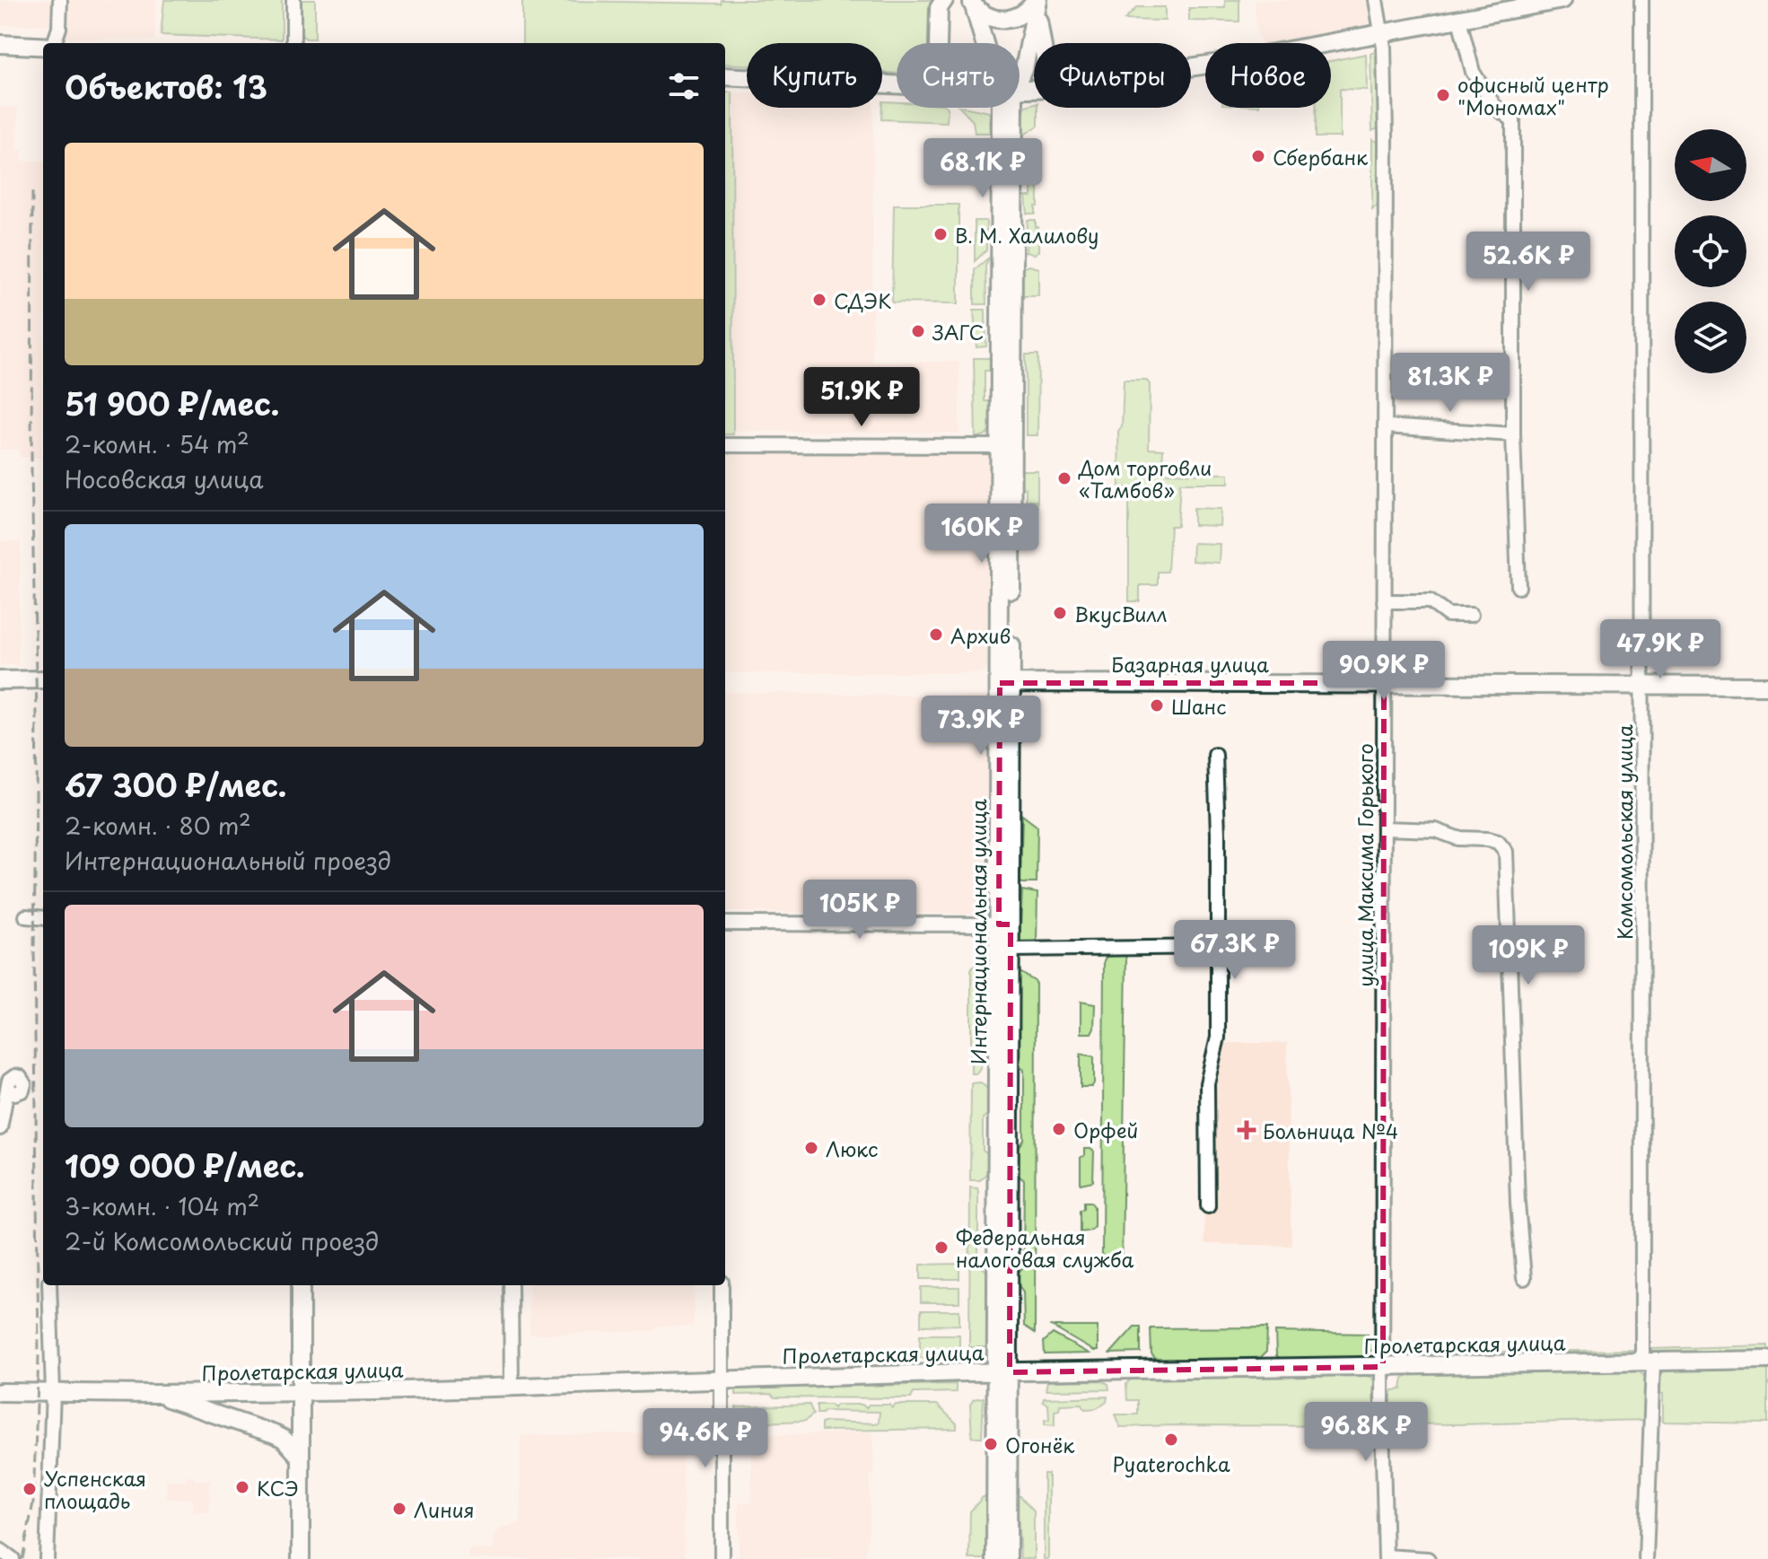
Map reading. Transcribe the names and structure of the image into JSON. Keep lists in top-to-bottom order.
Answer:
{
  "streets": {
    "main road": ["Базарная улица", "Интернациональная улица", "Пролетарская улица"],
    "street": ["Комсомольская улица", "улица Максима Горького"]
  },
  "crossings": [
    ["Базарная улица", "Комсомольская улица"],
    ["Базарная улица", "улица Максима Горького"],
    ["Базарная улица", "Интернациональная улица"],
    ["Комсомольская улица", "Пролетарская улица"],
    ["улица Максима Горького", "Пролетарская улица"],
    ["Интернациональная улица", "Пролетарская улица"]
  ],
  "places": {
    "other": [
      "офисный центр \"Мономах\"",
      "Сбербанк",
      "В. М. Халилову",
      "СДЭК",
      "ЗАГС",
      "Дом торговли «Тамбов»",
      "ВкусВилл",
      "Архив",
      "Шанс",
      "Орфей",
      "Люкс",
      "Федеральная налоговая служба",
      "Pyaterochka",
      "Огонёк",
      "КСЭ",
      "Успенская площадь",
      "Линия"
    ],
    "health": ["Больница №4"]
  },
  "north": "left",
  "page": {
    "chip": [
      "Купить",
      "Снять",
      "Фильтры",
      "Новое"
    ],
    "heading": "Объектов: 13",
    "list": [
      {
        "name": "51 900 ₽/мес.",
        "note": "2-комн. · 54 m² · Носовская улица"
      },
      {
        "name": "67 300 ₽/мес.",
        "note": "2-комн. · 80 m² · Интернациональный проезд"
      },
      {
        "name": "109 000 ₽/мес.",
        "note": "3-комн. · 104 m² · 2-й Комсомольский проезд"
      }
    ],
    "price": [
      "68.1K ₽",
      "52.6K ₽",
      "81.3K ₽",
      "51.9K ₽",
      "160K ₽",
      "47.9K ₽",
      "90.9K ₽",
      "73.9K ₽",
      "105K ₽",
      "67.3K ₽",
      "109K ₽",
      "96.8K ₽",
      "94.6K ₽"
    ]
  }
}
